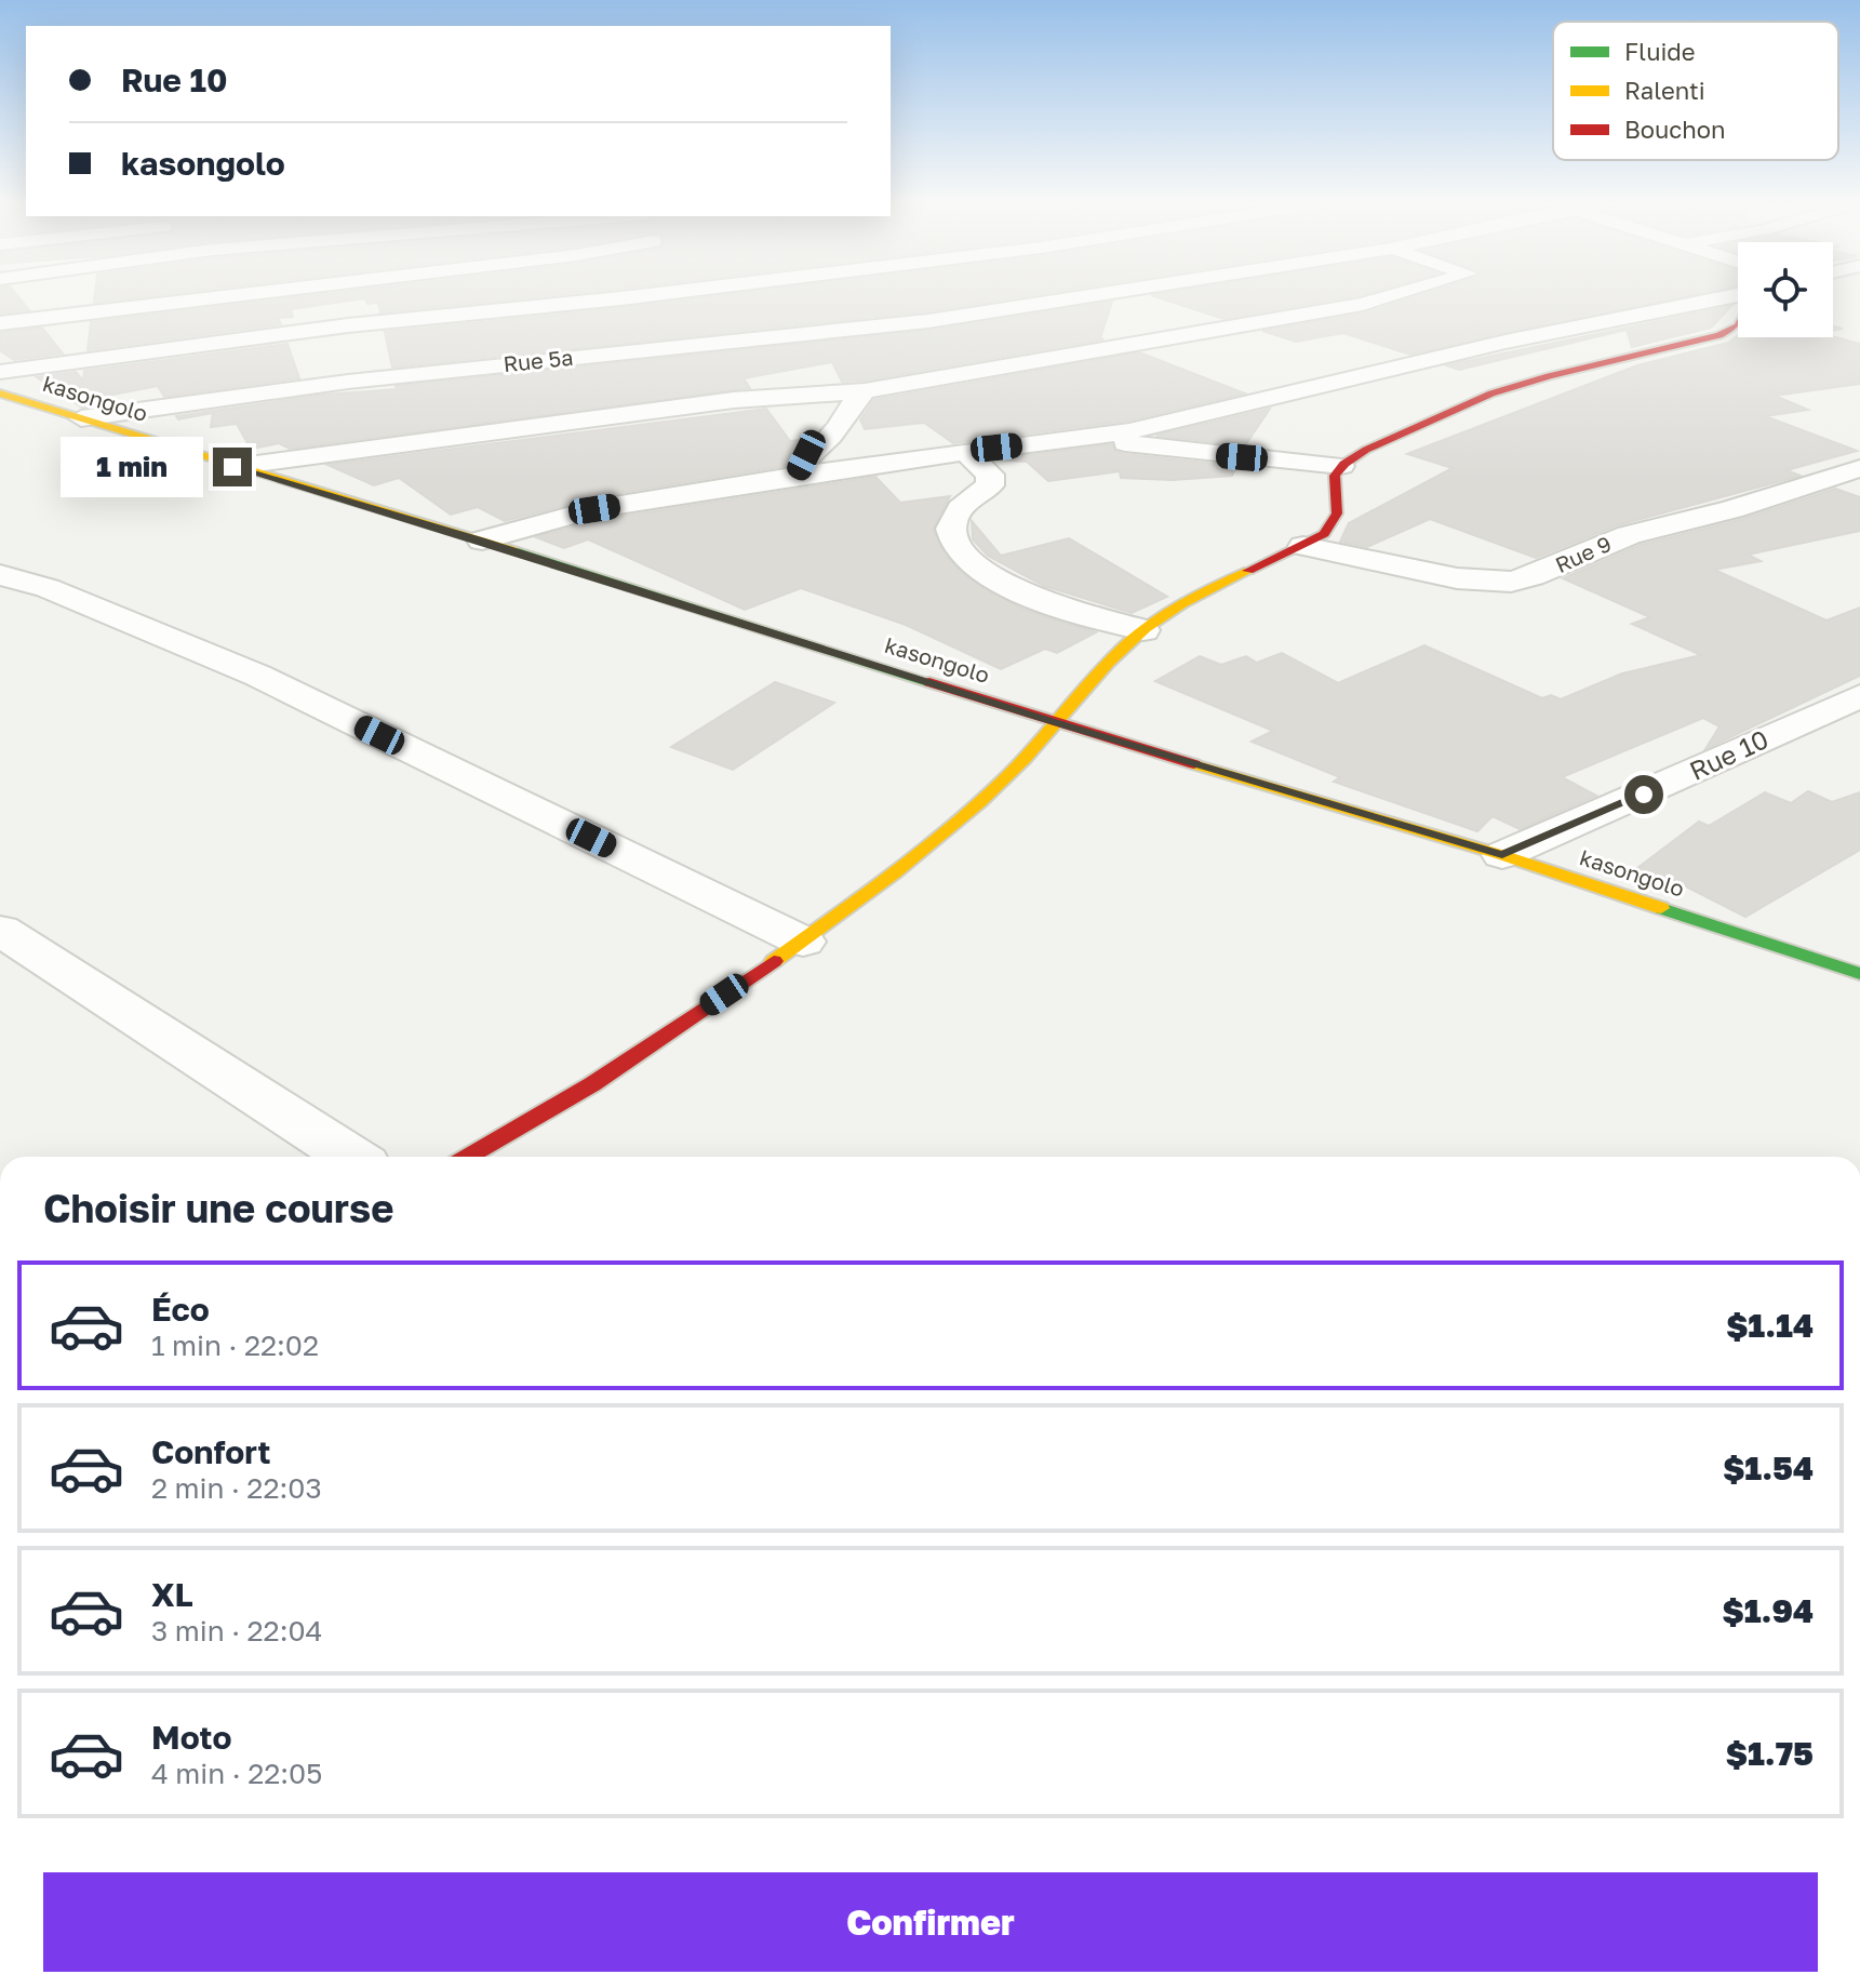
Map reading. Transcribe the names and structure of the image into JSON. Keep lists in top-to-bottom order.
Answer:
{
  "streets": {
    "street": [
      "Rue 5a",
      "kasongolo",
      "Rue 9",
      "Rue 10"
    ]
  },
  "crossings": [
    ["Rue 5a", "kasongolo"],
    ["kasongolo", "Rue 10"]
  ],
  "legend": ["Fluide", "Ralenti", "Bouchon"],
  "page": {
    "banner": ["Rue 10", "kasongolo"],
    "bubble": "1 min",
    "heading": "Choisir une course",
    "list": [
      {
        "name": "Éco",
        "note": "1 min · 22:02",
        "value": "$1.14"
      },
      {
        "name": "Confort",
        "note": "2 min · 22:03",
        "value": "$1.54"
      },
      {
        "name": "XL",
        "note": "3 min · 22:04",
        "value": "$1.94"
      },
      {
        "name": "Moto",
        "note": "4 min · 22:05",
        "value": "$1.75"
      }
    ],
    "buttons": "Confirmer"
  }
}
